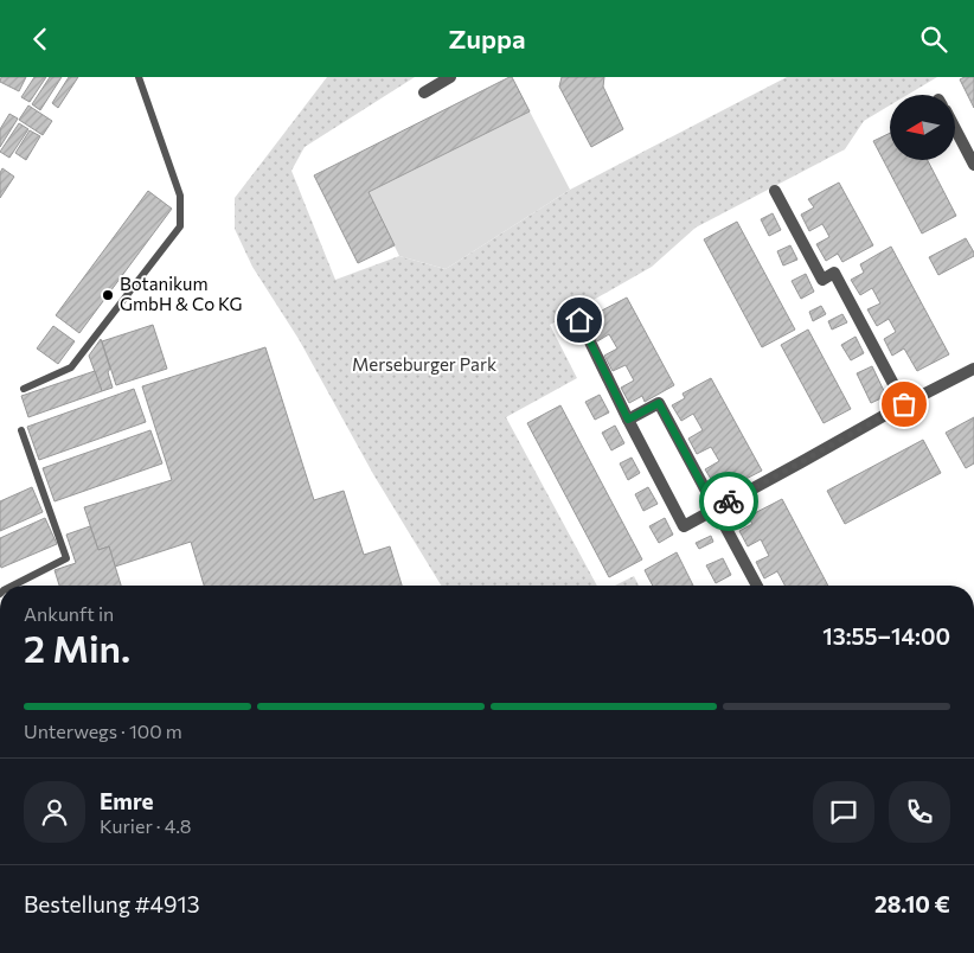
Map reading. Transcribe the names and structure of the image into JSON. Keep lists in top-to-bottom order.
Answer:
{
  "parks": ["Merseburger Park"],
  "places": ["Botanikum GmbH & Co KG"],
  "north": "left",
  "page": {
    "header": "Zuppa",
    "heading": ["2 Min.", "Ankunft in", "13:55–14:00"],
    "panel": [
      "Emre",
      "Kurier · 4.8",
      "Bestellung #4913",
      "28.10 €"
    ],
    "bar": "Unterwegs · 100 m"
  }
}
